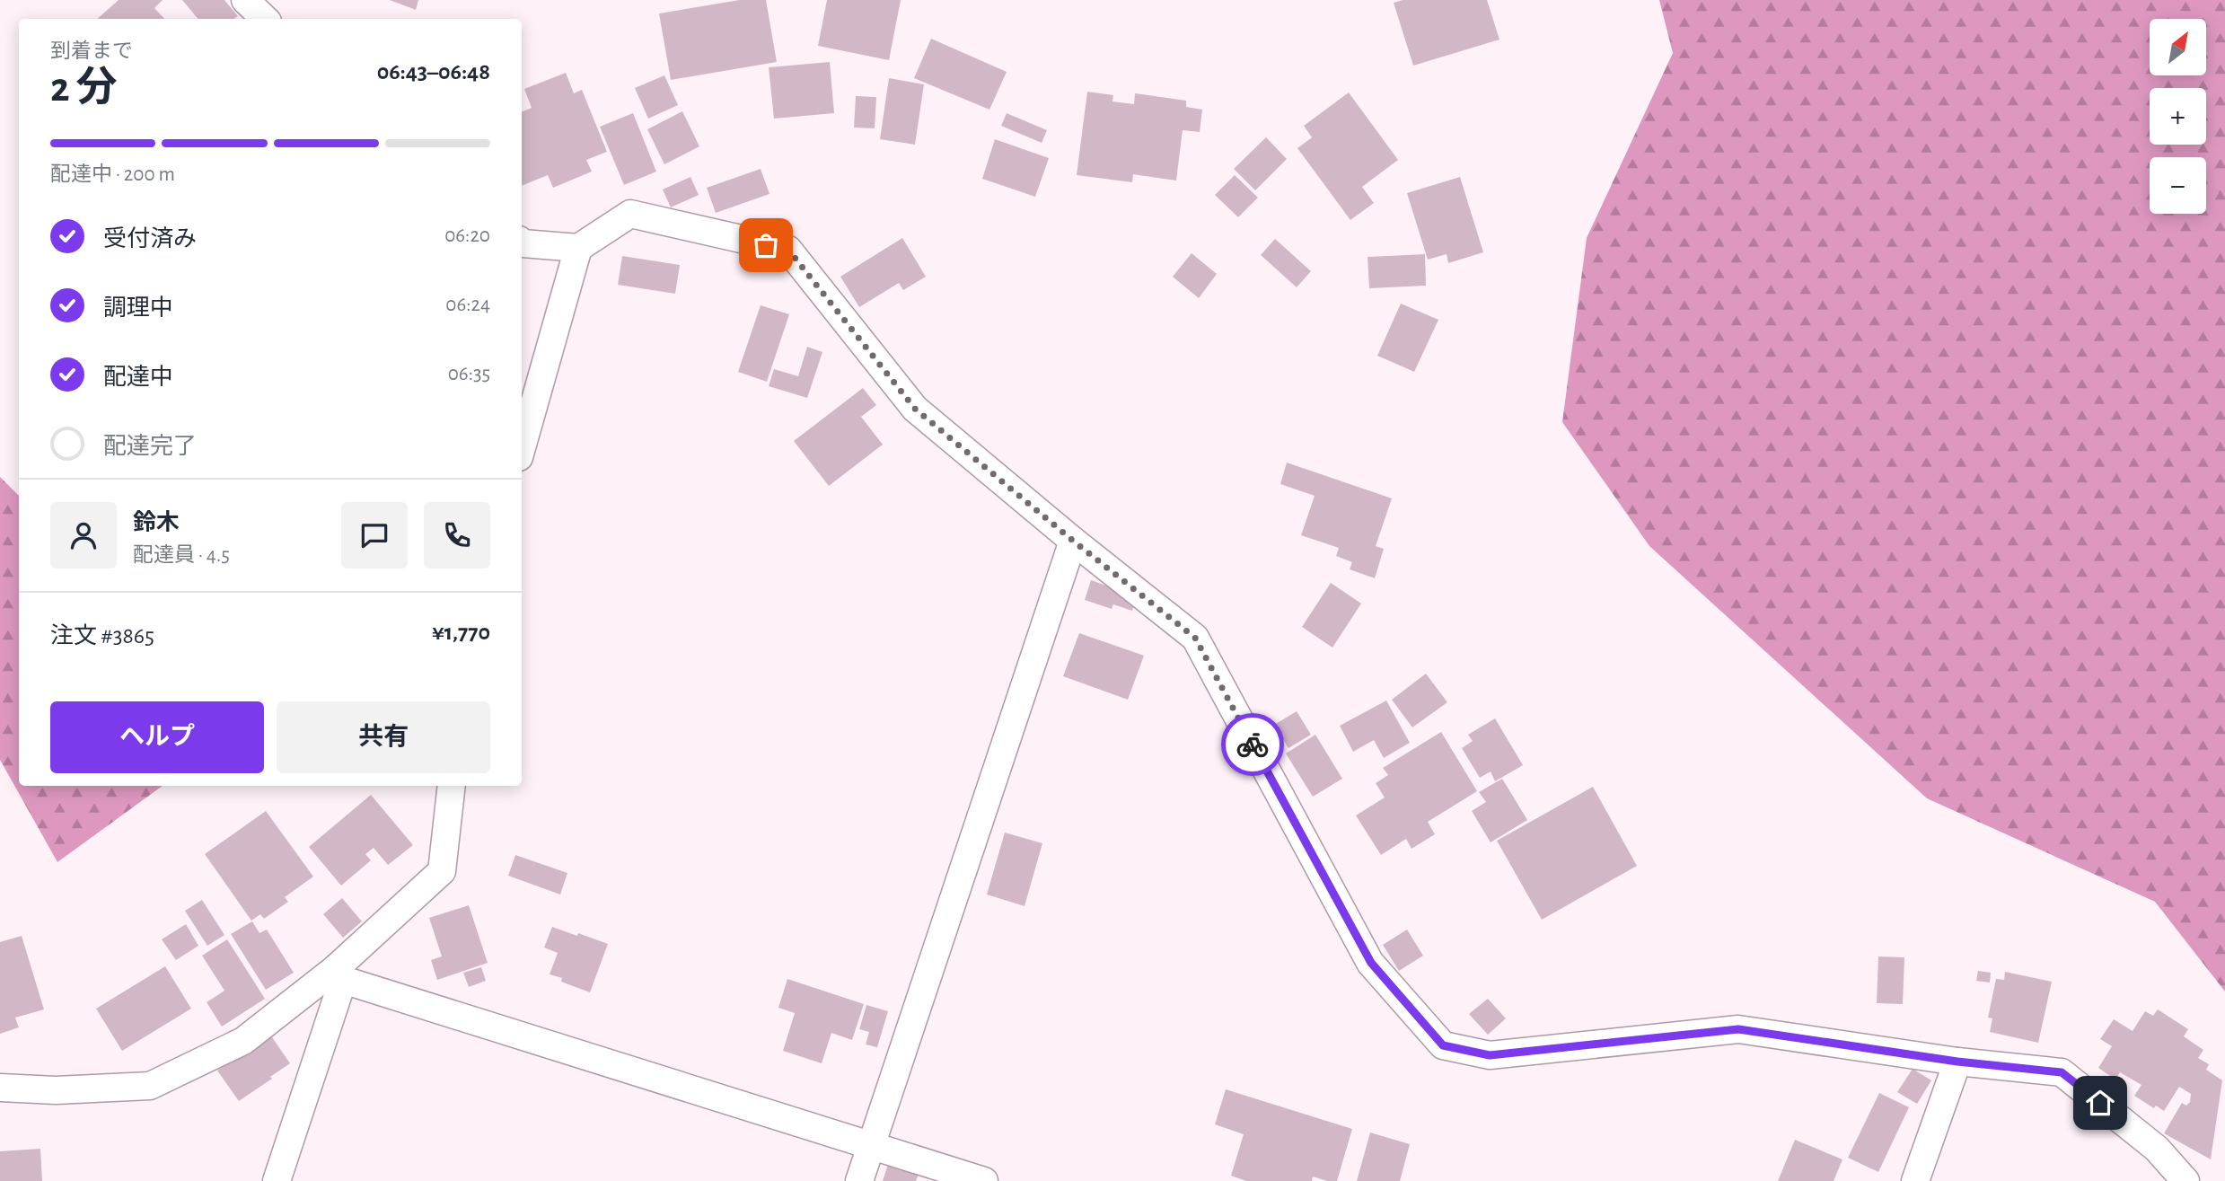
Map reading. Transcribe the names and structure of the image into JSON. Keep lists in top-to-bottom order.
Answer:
{
  "north": "top right",
  "page": {
    "map_buttons": ["+", "−"],
    "heading": ["2 分", "到着まで", "06:43–06:48"],
    "panel": [
      "鈴木",
      "配達員 · 4.5",
      "注文 #3865",
      "¥1,770"
    ],
    "bar": "配達中 · 200 m",
    "list": [
      ["受付済み", "06:20"],
      ["調理中", "06:24"],
      ["配達中", "06:35"],
      "配達完了"
    ],
    "buttons": ["ヘルプ", "共有"]
  }
}
